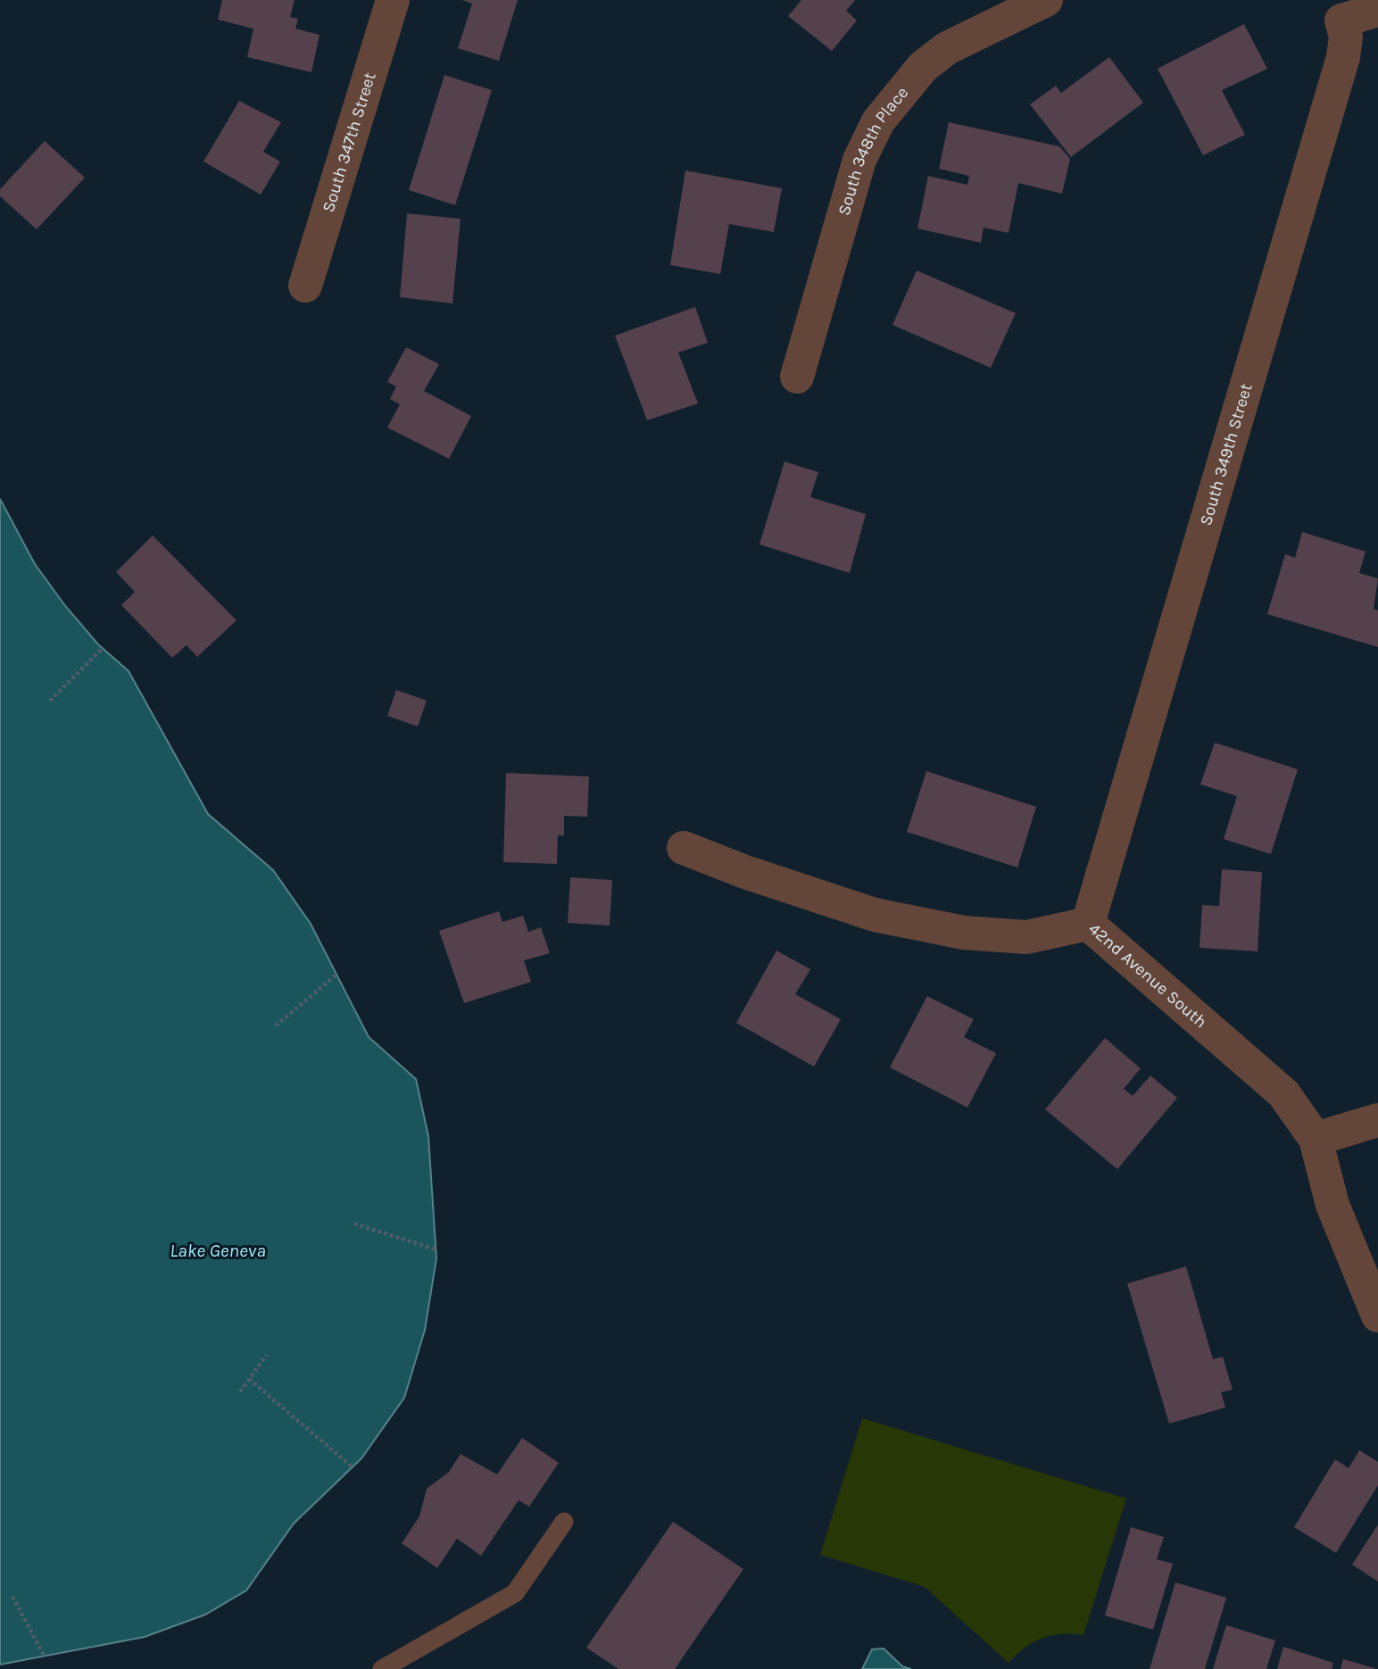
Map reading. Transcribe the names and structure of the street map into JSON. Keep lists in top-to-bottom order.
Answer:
{
  "streets": {
    "street": [
      "South 347th Street",
      "South 348th Place",
      "South 349th Street",
      "42nd Avenue South"
    ]
  },
  "crossings": [
    ["South 349th Street", "42nd Avenue South"]
  ],
  "water": ["Lake Geneva"]
}
